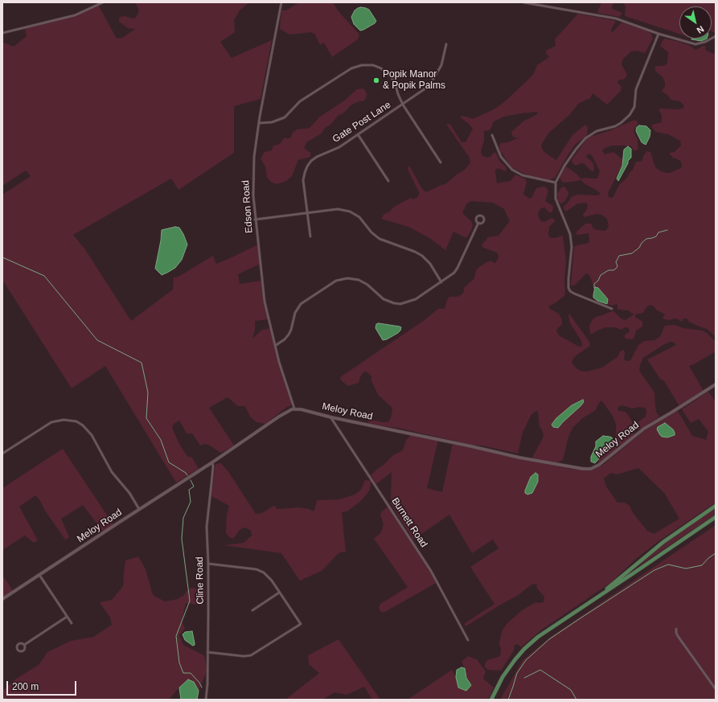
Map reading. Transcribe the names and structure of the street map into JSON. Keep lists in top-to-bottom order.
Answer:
{
  "streets": {
    "street": [
      "Gate Post Lane",
      "Edson Road",
      "Meloy Road",
      "Burnett Road",
      "Cline Road"
    ]
  },
  "crossings": [
    ["Edson Road", "Meloy Road"],
    ["Meloy Road", "Burnett Road"],
    ["Meloy Road", "Cline Road"]
  ],
  "places": ["Popik Manor & Popik Palms"],
  "scale_bar": "200 m",
  "north": "bottom right"
}
